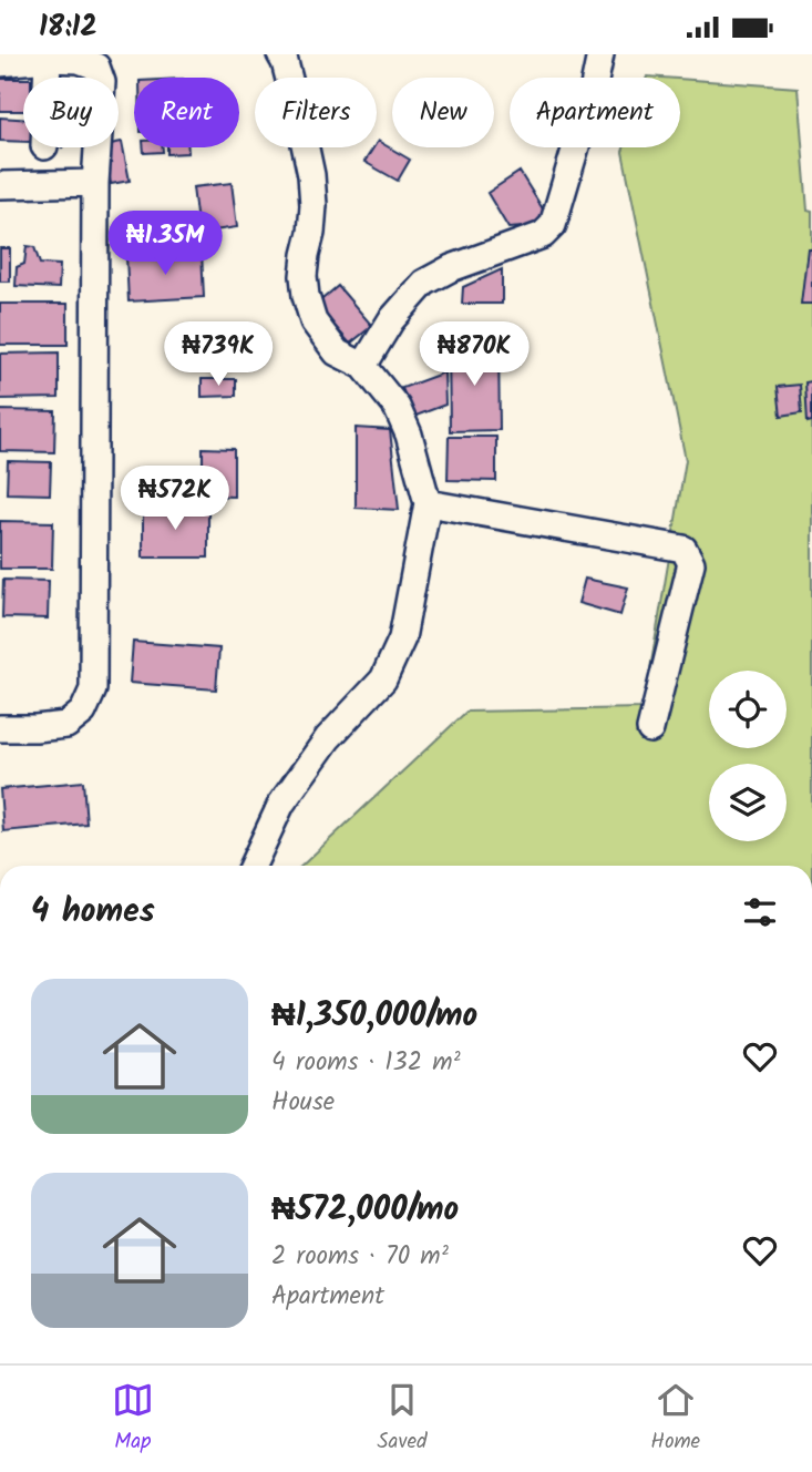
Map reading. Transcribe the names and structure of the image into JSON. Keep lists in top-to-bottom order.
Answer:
{
  "page": {
    "status": "18:12",
    "chip": [
      "Buy",
      "Rent",
      "Filters",
      "New",
      "Apartment"
    ],
    "price": [
      "₦1.35M",
      "₦739K",
      "₦870K",
      "₦572K"
    ],
    "heading": "4 homes",
    "list": [
      {
        "name": "₦1,350,000/mo",
        "note": "4 rooms · 132 m² · House"
      },
      {
        "name": "₦572,000/mo",
        "note": "2 rooms · 70 m² · Apartment"
      }
    ],
    "tabs": ["Map", "Saved", "Home"]
  }
}
